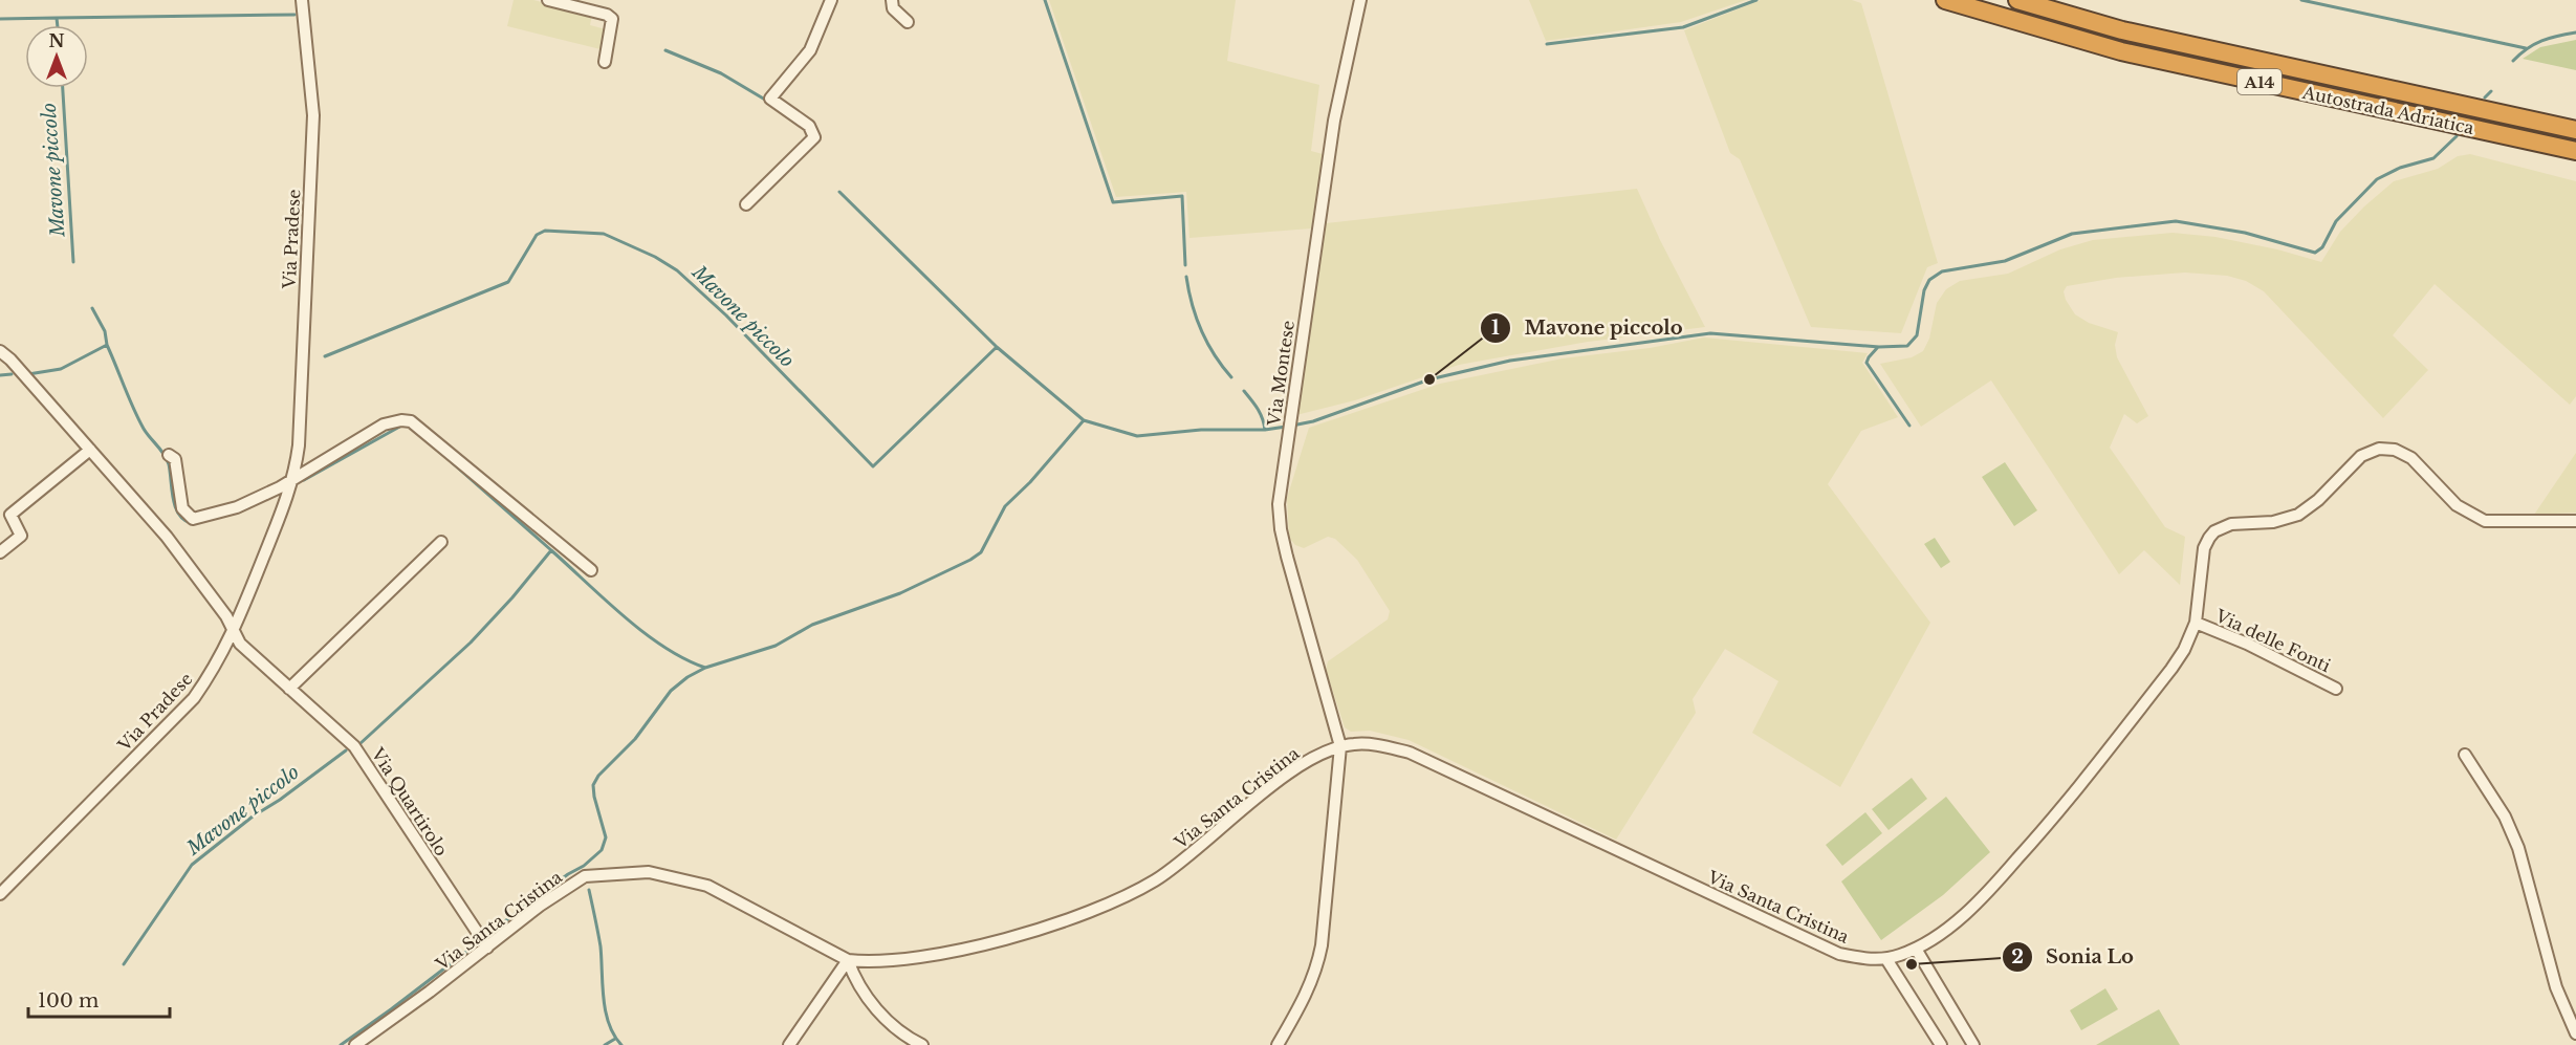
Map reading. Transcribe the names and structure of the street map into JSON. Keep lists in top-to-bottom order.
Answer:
{
  "streets": {
    "highway": ["A14", "Autostrada Adriatica"],
    "street": [
      "Via Pradese",
      "Via Montese",
      "Via delle Fonti",
      "Via Santa Cristina",
      "Via Quartirolo"
    ]
  },
  "crossings": [
    ["Via Pradese", "Via Quartirolo"],
    ["Via Montese", "Via Santa Cristina"],
    ["Via delle Fonti", "Via Santa Cristina"],
    ["Via Santa Cristina", "Via Quartirolo"]
  ],
  "water": ["Mavone piccolo"],
  "places": ["Mavone piccolo", "Sonia Lo"],
  "scale_bar": "100 m",
  "north": "top"
}
